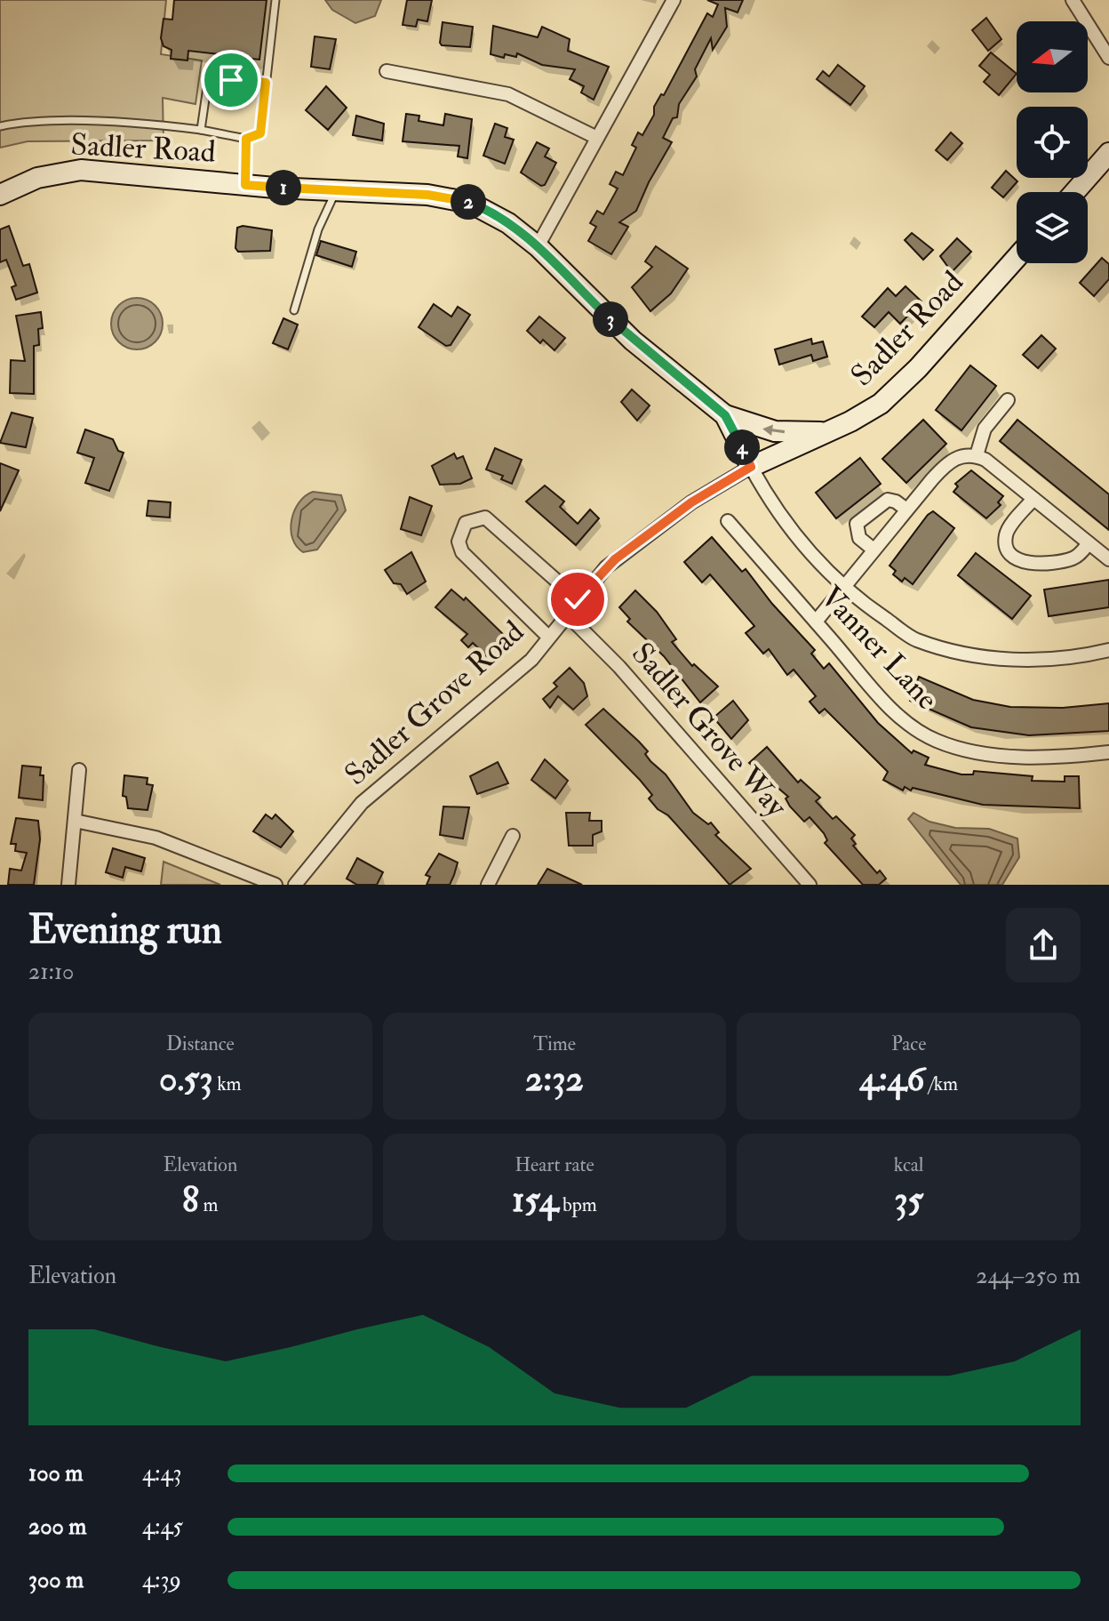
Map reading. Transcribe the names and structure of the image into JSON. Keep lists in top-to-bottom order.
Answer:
{
  "streets": {
    "street": [
      "Sadler Road",
      "Vanner Lane",
      "Sadler Grove Road",
      "Sadler Grove Way"
    ]
  },
  "crossings": [
    ["Sadler Road", "Sadler Grove Road"],
    ["Sadler Grove Road", "Sadler Grove Way"]
  ],
  "north": "left",
  "page": {
    "pins": [
      "1",
      "2",
      "3",
      "4"
    ],
    "heading": ["Evening run", "21:10"],
    "stats": [
      ["Distance", "0.53 km"],
      ["Time", "2:32"],
      ["Pace", "4:46 /km"],
      ["Elevation", "8 m"],
      ["Heart rate", "154 bpm"],
      ["kcal", "35"]
    ],
    "chart": ["Elevation", "244–250 m"],
    "list": [
      {
        "name": "100 m",
        "note": "4:43"
      },
      {
        "name": "200 m",
        "note": "4:45"
      },
      {
        "name": "300 m",
        "note": "4:39"
      }
    ]
  }
}
